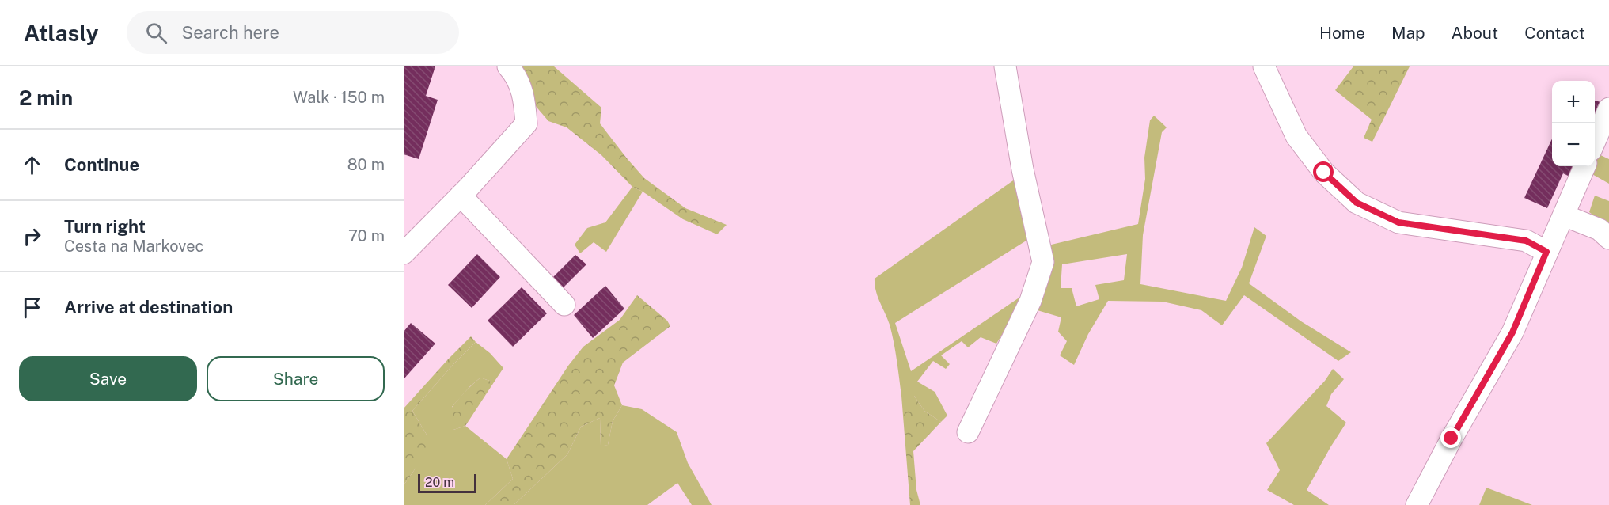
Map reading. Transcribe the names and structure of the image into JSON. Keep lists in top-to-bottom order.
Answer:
{
  "scale_bar": "20 m",
  "page": {
    "header": "Atlasly",
    "search": "Search here",
    "nav": [
      "Home",
      "Map",
      "About",
      "Contact"
    ],
    "heading": ["2 min", "Walk · 150 m"],
    "map_buttons": ["+", "−"],
    "list": [
      ["Continue", "80 m"],
      ["Turn right", "Cesta na Markovec", "70 m"],
      "Arrive at destination"
    ],
    "buttons": ["Save", "Share"],
    "scale": "20 m"
  }
}
